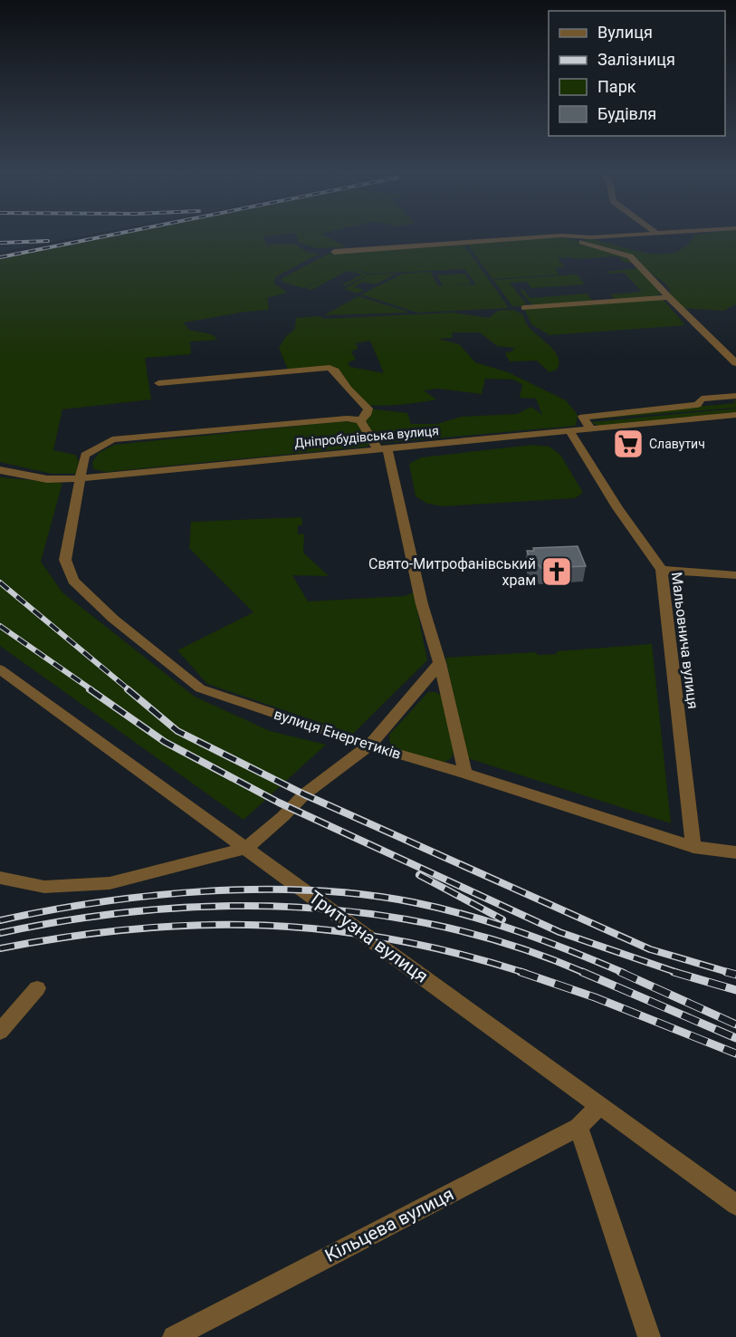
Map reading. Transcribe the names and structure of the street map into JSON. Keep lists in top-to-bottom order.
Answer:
{
  "streets": {
    "street": [
      "Дніпробудівська вулиця",
      "Мальовнича вулиця",
      "вулиця Енергетиків",
      "Тритузна вулиця",
      "Кільцева вулиця"
    ]
  },
  "crossings": [
    ["Дніпробудівська вулиця", "Мальовнича вулиця"],
    ["Дніпробудівська вулиця", "вулиця Енергетиків"],
    ["Мальовнича вулиця", "вулиця Енергетиків"],
    ["Тритузна вулиця", "Кільцева вулиця"]
  ],
  "places": {
    "supermarket": ["Славутич"],
    "church": ["Свято-Митрофанівський храм"]
  },
  "legend": [
    "Вулиця",
    "Залізниця",
    "Парк",
    "Будівля"
  ]
}
